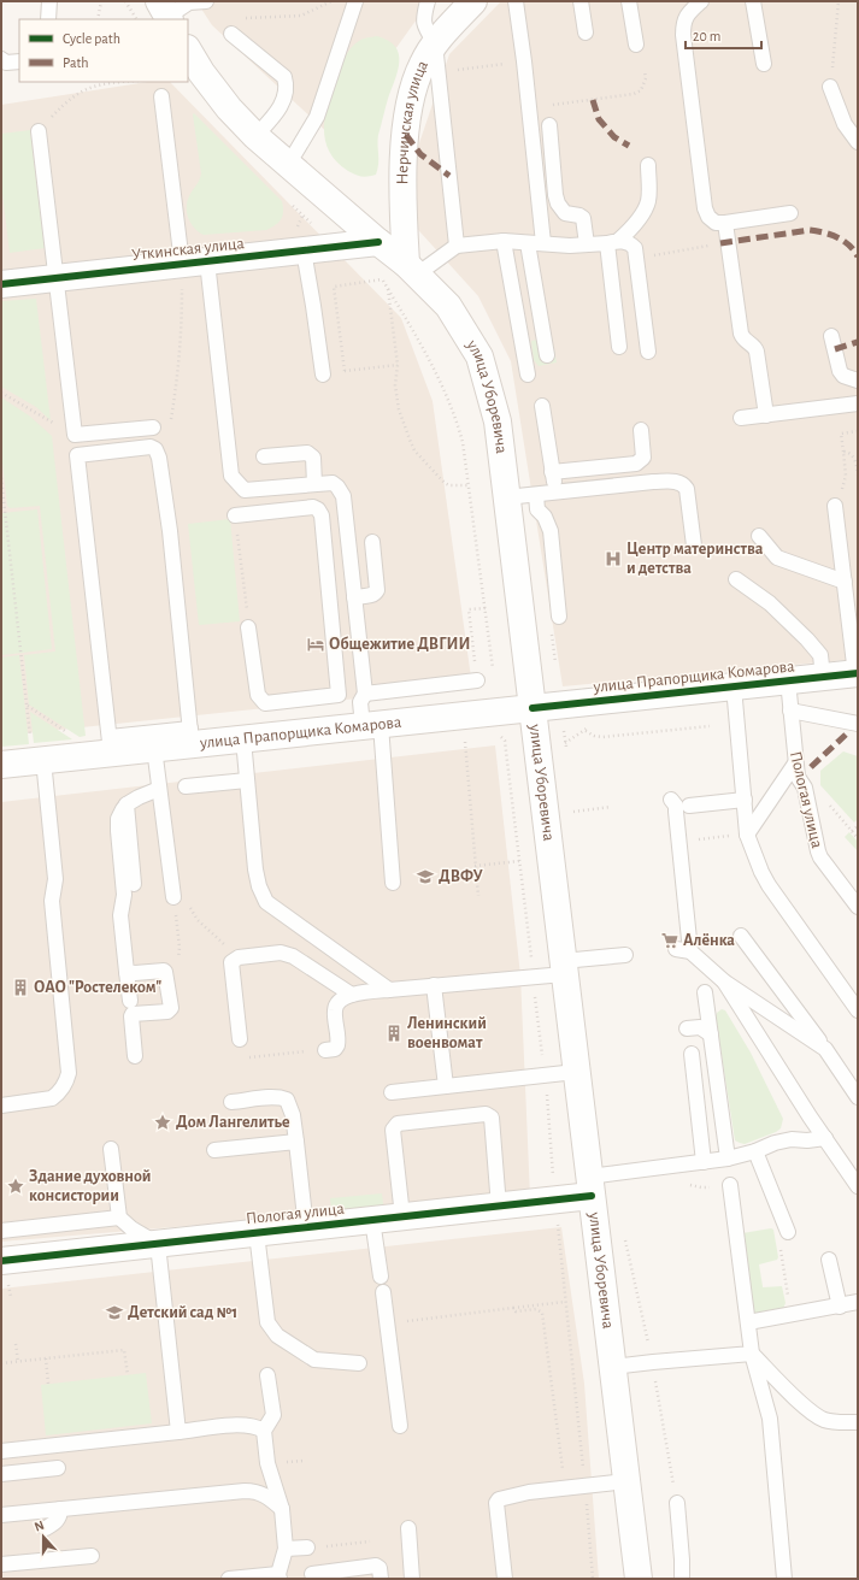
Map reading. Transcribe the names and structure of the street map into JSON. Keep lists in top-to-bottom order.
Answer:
{
  "streets": {
    "main road": [
      "Нерчинская улица",
      "Уткинская улица",
      "улица Уборевича",
      "улица Прапорщика Комарова",
      "Пологая улица"
    ]
  },
  "crossings": [
    ["Нерчинская улица", "улица Уборевича"],
    ["Уткинская улица", "улица Уборевича"],
    ["улица Уборевича", "улица Прапорщика Комарова"],
    ["улица Уборевича", "Пологая улица"],
    ["улица Прапорщика Комарова", "Пологая улица"]
  ],
  "places": {
    "hospital": ["Центр материнства и детства"],
    "hotel": ["Общежитие ДВГИИ"],
    "school or university": ["ДВФУ", "Детский сад №1"],
    "supermarket": ["Алёнка"],
    "building": ["ОАО \"Ростелеком\"", "Ленинский военвомат"],
    "place": ["Дом Лангелитье", "Здание духовной консистории"]
  },
  "legend": ["Cycle path", "Path"],
  "scale_bar": "20 m",
  "north": "top"
}
